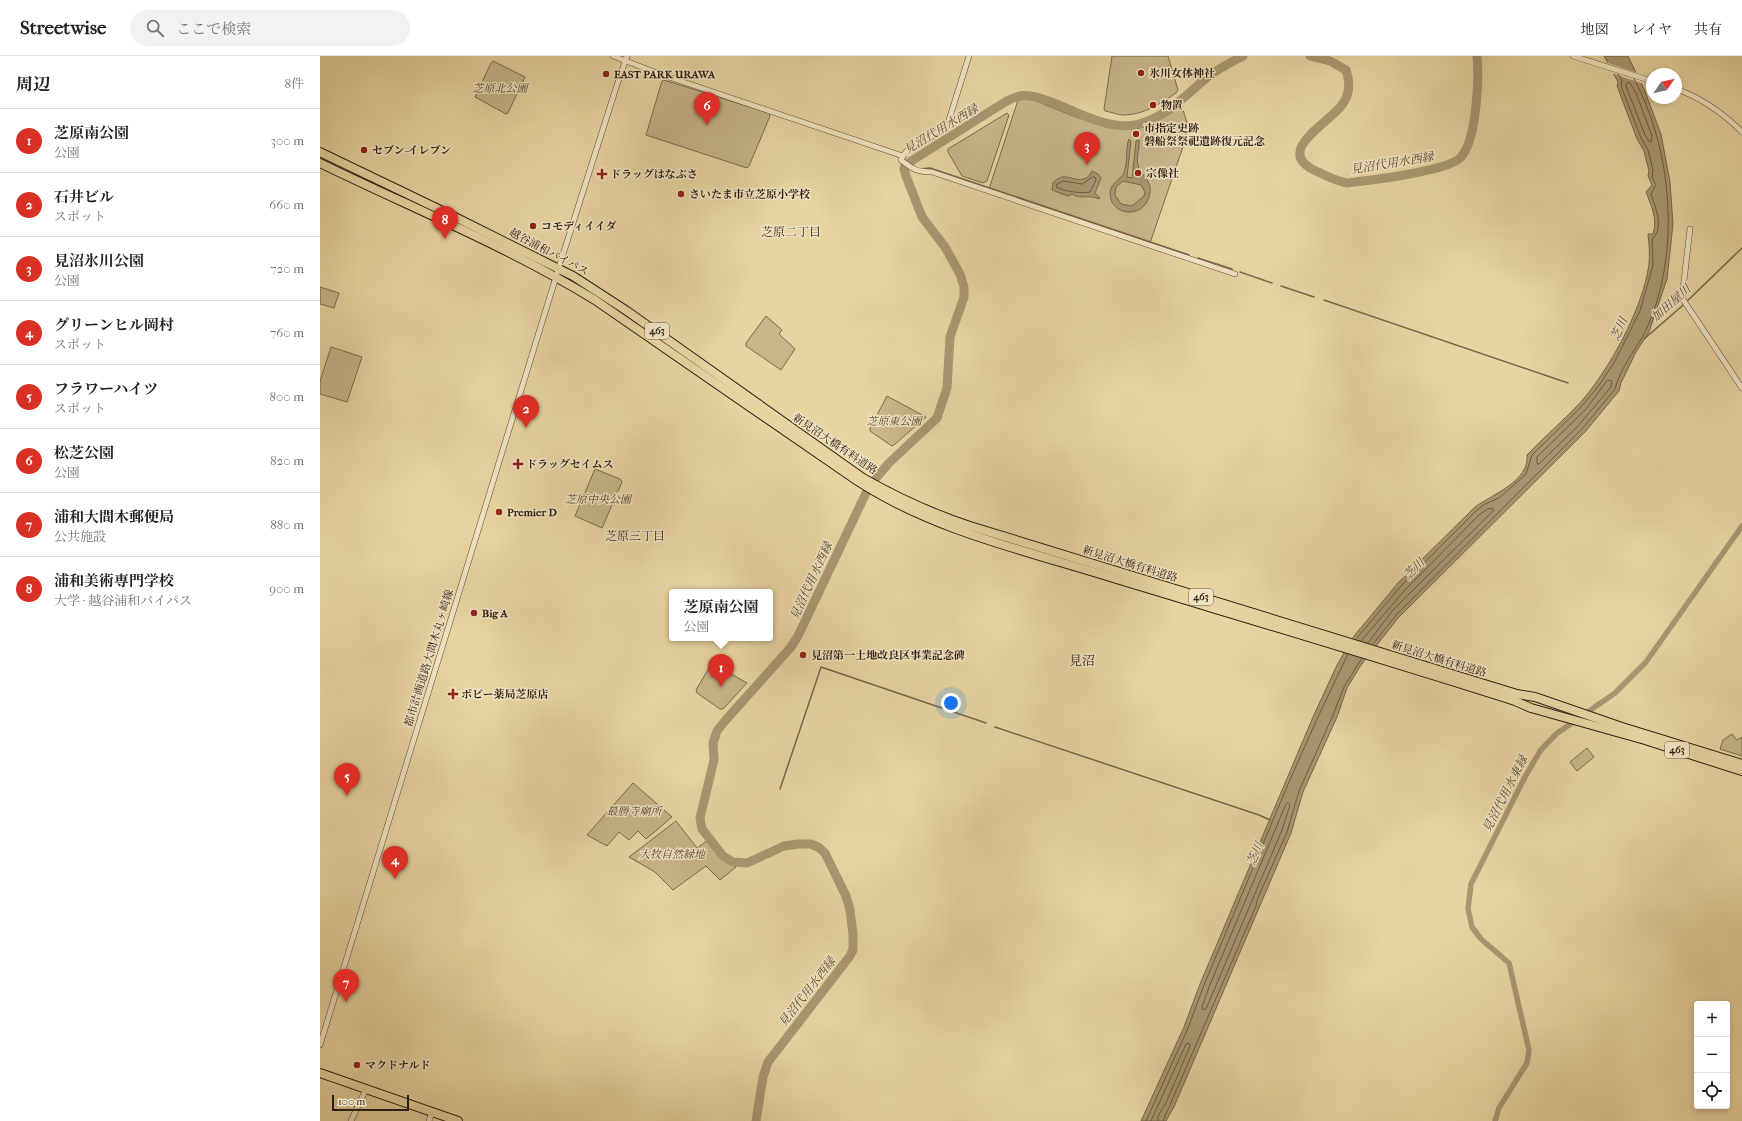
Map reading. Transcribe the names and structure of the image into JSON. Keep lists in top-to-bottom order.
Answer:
{
  "streets": {
    "highway": ["越谷浦和バイパス", "463", "新見沼大橋有料道路"],
    "street": ["都市計画道路大間木丸ヶ崎線"]
  },
  "crossings": [
    ["越谷浦和バイパス", "新見沼大橋有料道路"],
    ["越谷浦和バイパス", "都市計画道路大間木丸ヶ崎線"],
    ["463", "新見沼大橋有料道路"]
  ],
  "districts": ["芝原二丁目", "芝原三丁目", "見沼"],
  "water": [
    "見沼代用水西縁",
    "加田屋川",
    "芝川",
    "見沼代用水東縁"
  ],
  "parks": [
    "芝原北公園",
    "芝原東公園",
    "芝原中央公園",
    "最勝寺廟所",
    "大牧自然緑地"
  ],
  "places": {
    "other": [
      "氷川女体神社",
      "EAST PARK URAWA",
      "物置",
      "市指定史跡 磐船祭祭祀遺跡復元記念",
      "セブン-イレブン",
      "宗像社",
      "さいたま市立芝原小学校",
      "コモディイイダ",
      "Premier D",
      "Big A",
      "見沼第一土地改良区事業記念碑",
      "マクドナルド"
    ],
    "health": ["ドラッグはなぶさ", "ドラッグセイムス", "ポピー薬局芝原店"]
  },
  "scale_bar": "100 m",
  "north": "top right",
  "page": {
    "header": "Streetwise",
    "search": "ここで検索",
    "nav": ["地図", "レイヤ", "共有"],
    "heading": ["周辺", "8件"],
    "pins": [
      "6",
      "3",
      "8",
      "2",
      "1",
      "5",
      "4",
      "7"
    ],
    "list": [
      {
        "mark": "1",
        "name": "芝原南公園",
        "note": "公園",
        "value": "300 m"
      },
      {
        "mark": "2",
        "name": "石井ビル",
        "note": "スポット",
        "value": "660 m"
      },
      {
        "mark": "3",
        "name": "見沼氷川公園",
        "note": "公園",
        "value": "720 m"
      },
      {
        "mark": "4",
        "name": "グリーンヒル岡村",
        "note": "スポット",
        "value": "760 m"
      },
      {
        "mark": "5",
        "name": "フラワーハイツ",
        "note": "スポット",
        "value": "800 m"
      },
      {
        "mark": "6",
        "name": "松芝公園",
        "note": "公園",
        "value": "820 m"
      },
      {
        "mark": "7",
        "name": "浦和大間木郵便局",
        "note": "公共施設",
        "value": "880 m"
      },
      {
        "mark": "8",
        "name": "浦和美術専門学校",
        "note": "大学 · 越谷浦和バイパス",
        "value": "900 m"
      }
    ],
    "popup": ["芝原南公園", "公園"],
    "map_buttons": ["+", "−"],
    "scale": "100 m"
  }
}
